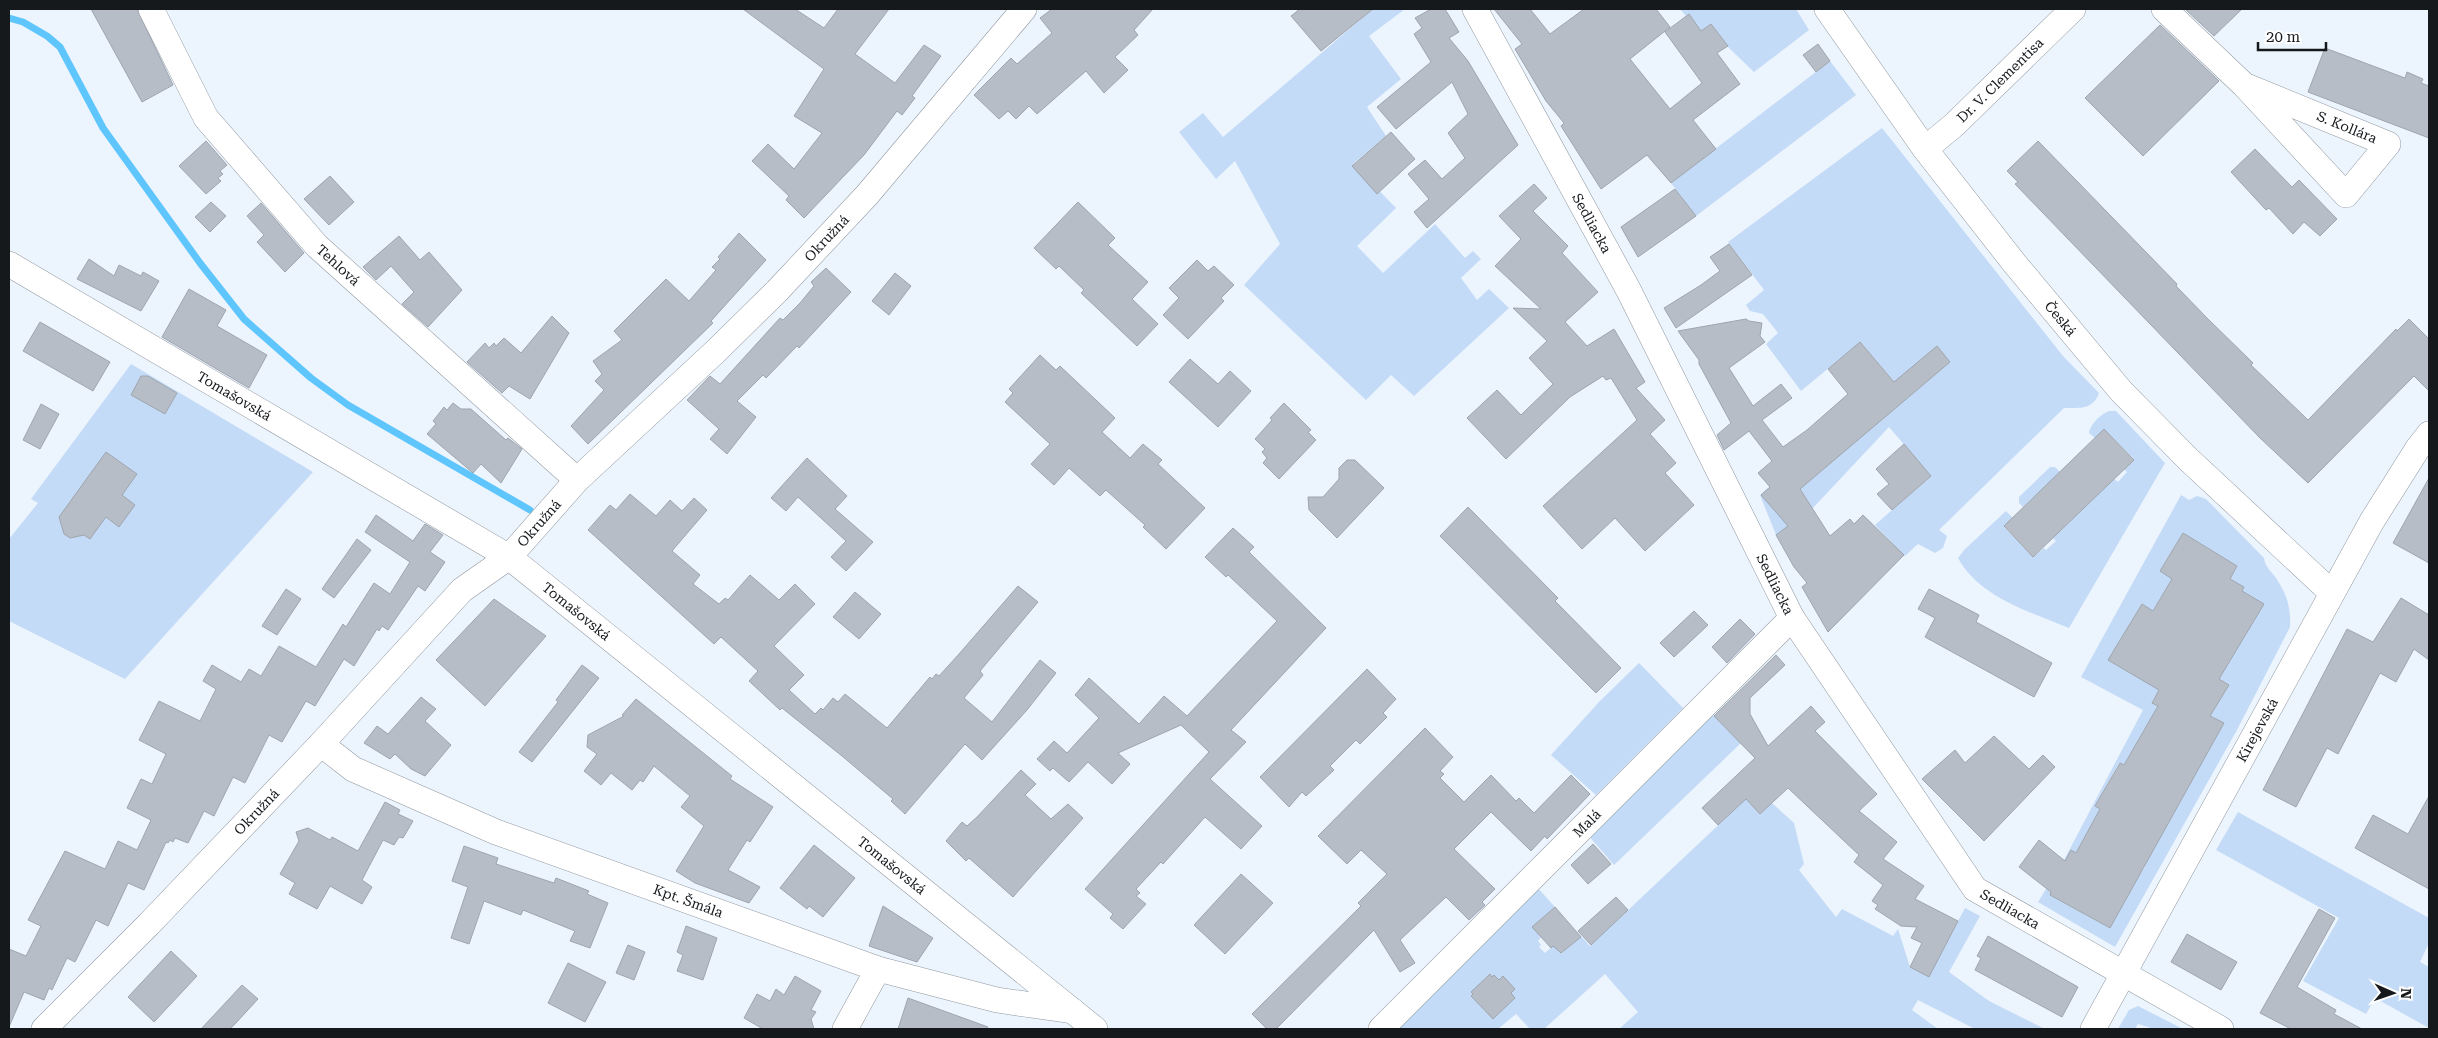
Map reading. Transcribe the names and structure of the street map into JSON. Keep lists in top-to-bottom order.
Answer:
{
  "streets": {
    "street": [
      "Dr. V. Clementisa",
      "S. Kollára",
      "Sedliacka",
      "Okružná",
      "Tehlová",
      "Česká",
      "Tomašovská",
      "Kirejevská",
      "Malá",
      "Kpt. Šmála"
    ]
  },
  "crossings": [
    ["Dr. V. Clementisa", "Česká"],
    ["Sedliacka", "Kirejevská"],
    ["Sedliacka", "Malá"],
    ["Okružná", "Tehlová"],
    ["Okružná", "Tomašovská"],
    ["Okružná", "Kpt. Šmála"],
    ["Česká", "Kirejevská"],
    ["Tomašovská", "Kpt. Šmála"]
  ],
  "scale_bar": "20 m",
  "north": "right"
}
